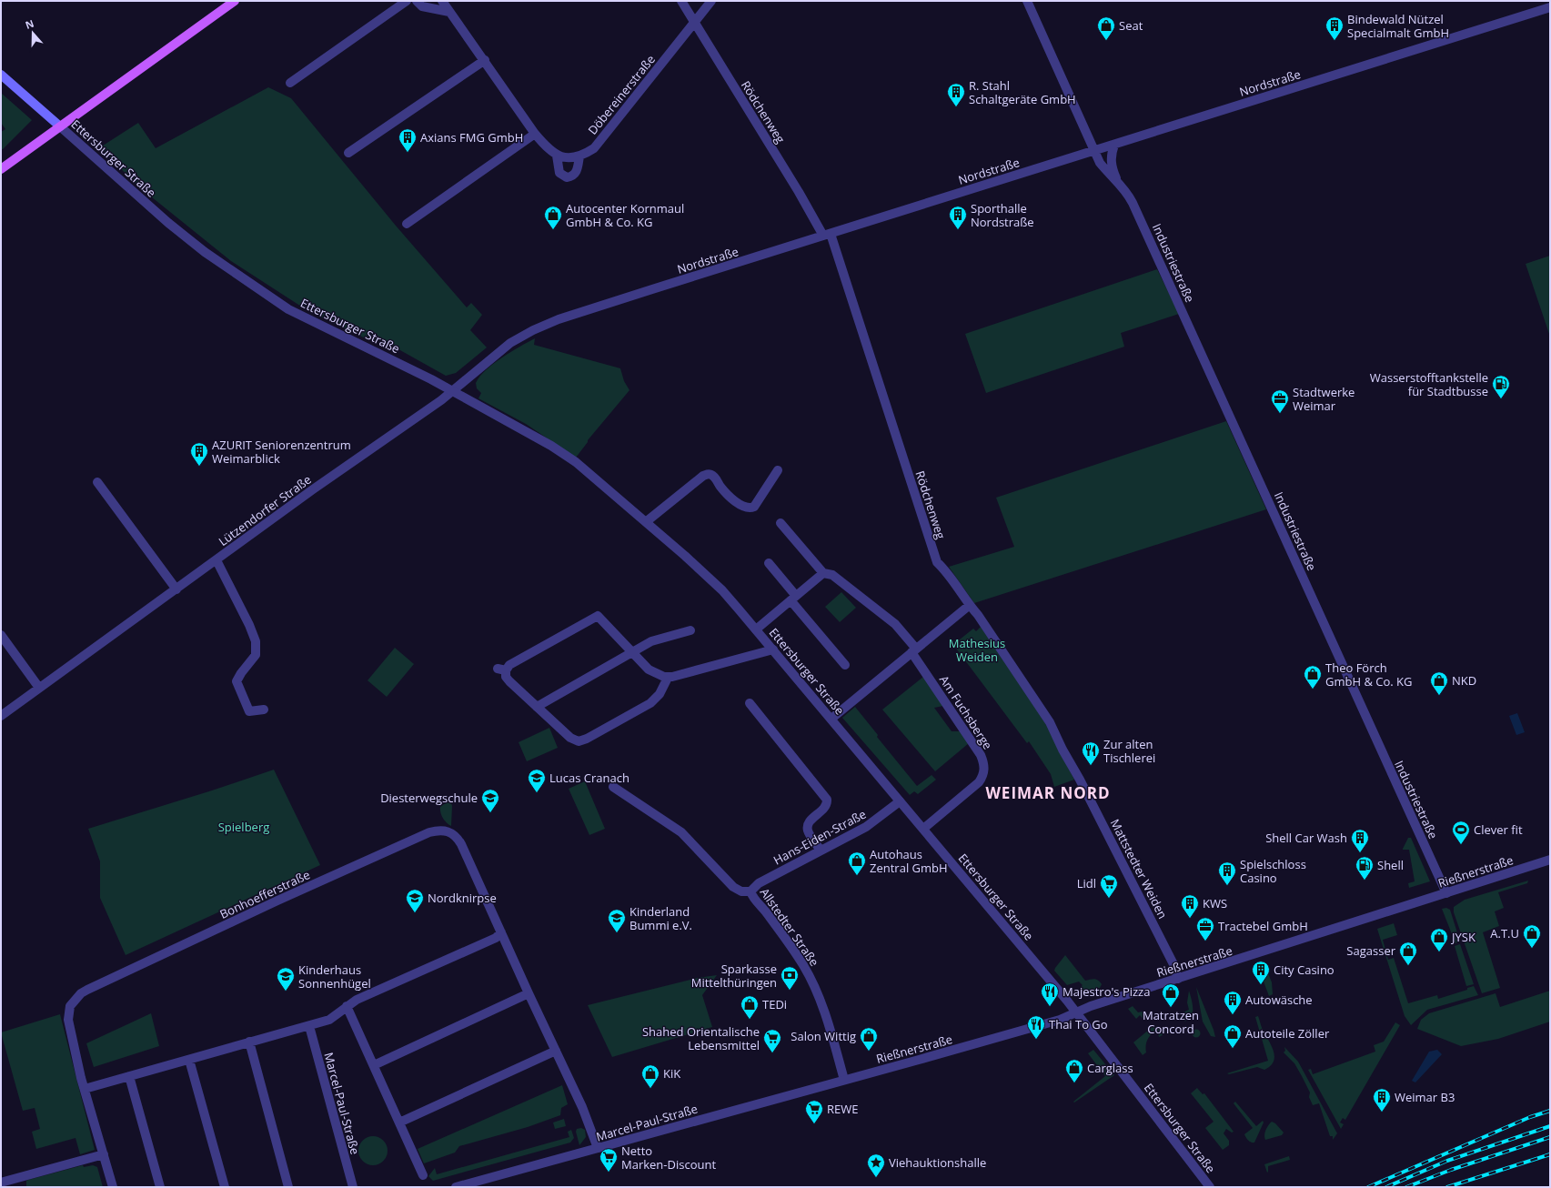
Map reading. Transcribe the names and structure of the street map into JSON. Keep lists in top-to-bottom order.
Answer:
{
  "streets": {
    "street": [
      "Nordstraße",
      "Döbereinerstraße",
      "Rödchenweg",
      "Ettersburger Straße",
      "Industriestraße",
      "Lützendorfer Straße",
      "Am Fuchsberge",
      "Hans-Eiden-Straße",
      "Mattstedter Weiden",
      "Rießnerstraße",
      "Bonhoefferstraße",
      "Allstedter Straße",
      "Marcel-Paul-Straße"
    ]
  },
  "crossings": [
    ["Nordstraße", "Rödchenweg"],
    ["Nordstraße", "Ettersburger Straße"],
    ["Nordstraße", "Industriestraße"],
    ["Nordstraße", "Lützendorfer Straße"],
    ["Döbereinerstraße", "Rödchenweg"],
    ["Rödchenweg", "Mattstedter Weiden"],
    ["Ettersburger Straße", "Lützendorfer Straße"],
    ["Ettersburger Straße", "Am Fuchsberge"],
    ["Ettersburger Straße", "Hans-Eiden-Straße"],
    ["Ettersburger Straße", "Rießnerstraße"],
    ["Industriestraße", "Rießnerstraße"],
    ["Hans-Eiden-Straße", "Allstedter Straße"],
    ["Mattstedter Weiden", "Rießnerstraße"],
    ["Rießnerstraße", "Allstedter Straße"],
    ["Rießnerstraße", "Marcel-Paul-Straße"],
    ["Bonhoefferstraße", "Marcel-Paul-Straße"],
    ["Allstedter Straße", "Marcel-Paul-Straße"]
  ],
  "districts": ["WEIMAR NORD"],
  "parks": ["Mathesius Weiden", "Spielberg"],
  "places": {
    "shop": [
      "Seat",
      "Autocenter Kornmaul GmbH & Co. KG",
      "Theo Förch GmbH & Co. KG",
      "NKD",
      "Autohaus Zentral GmbH",
      "A.T.U",
      "JYSK",
      "Sagasser",
      "Matratzen Concord",
      "TEDi",
      "Autoteile Zöller",
      "Salon Wittig",
      "Carglass",
      "KiK"
    ],
    "building": [
      "Bindewald Nützel Specialmalt GmbH",
      "R. Stahl Schaltgeräte GmbH",
      "Axians FMG GmbH",
      "Sporthalle Nordstraße",
      "AZURIT Seniorenzentrum Weimarblick",
      "Shell Car Wash",
      "Spielschloss Casino",
      "KWS",
      "City Casino",
      "Autowäsche",
      "Weimar B3"
    ],
    "fuel station": ["Wasserstofftankstelle für Stadtbusse", "Shell"],
    "office": ["Stadtwerke Weimar", "Tractebel GmbH"],
    "restaurant": ["Zur alten Tischlerei", "Majestro's Pizza", "Thai To Go"],
    "school or university": [
      "Lucas Cranach",
      "Diesterwegschule",
      "Nordknirpse",
      "Kinderland Bummi e.V.",
      "Kinderhaus Sonnenhügel"
    ],
    "sports": ["Clever fit"],
    "supermarket": [
      "Lidl",
      "Shahed Orientalische Lebensmittel",
      "REWE",
      "Netto Marken-Discount"
    ],
    "bank": ["Sparkasse Mittelthüringen"],
    "place": ["Viehauktionshalle"]
  },
  "north": "top"
}
